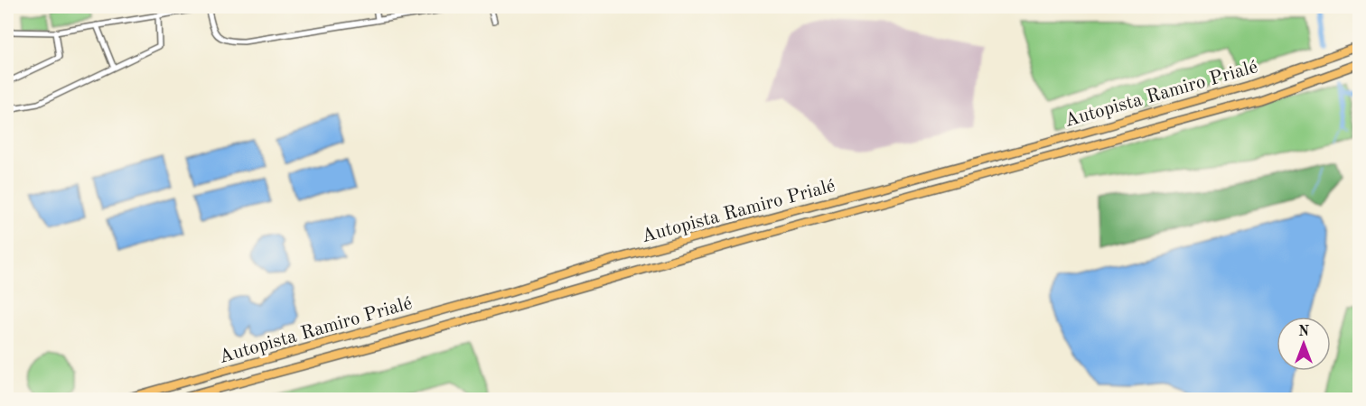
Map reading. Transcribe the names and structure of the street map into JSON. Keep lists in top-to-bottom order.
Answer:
{
  "streets": {
    "highway": ["Autopista Ramiro Prialé"]
  },
  "north": "top"
}
